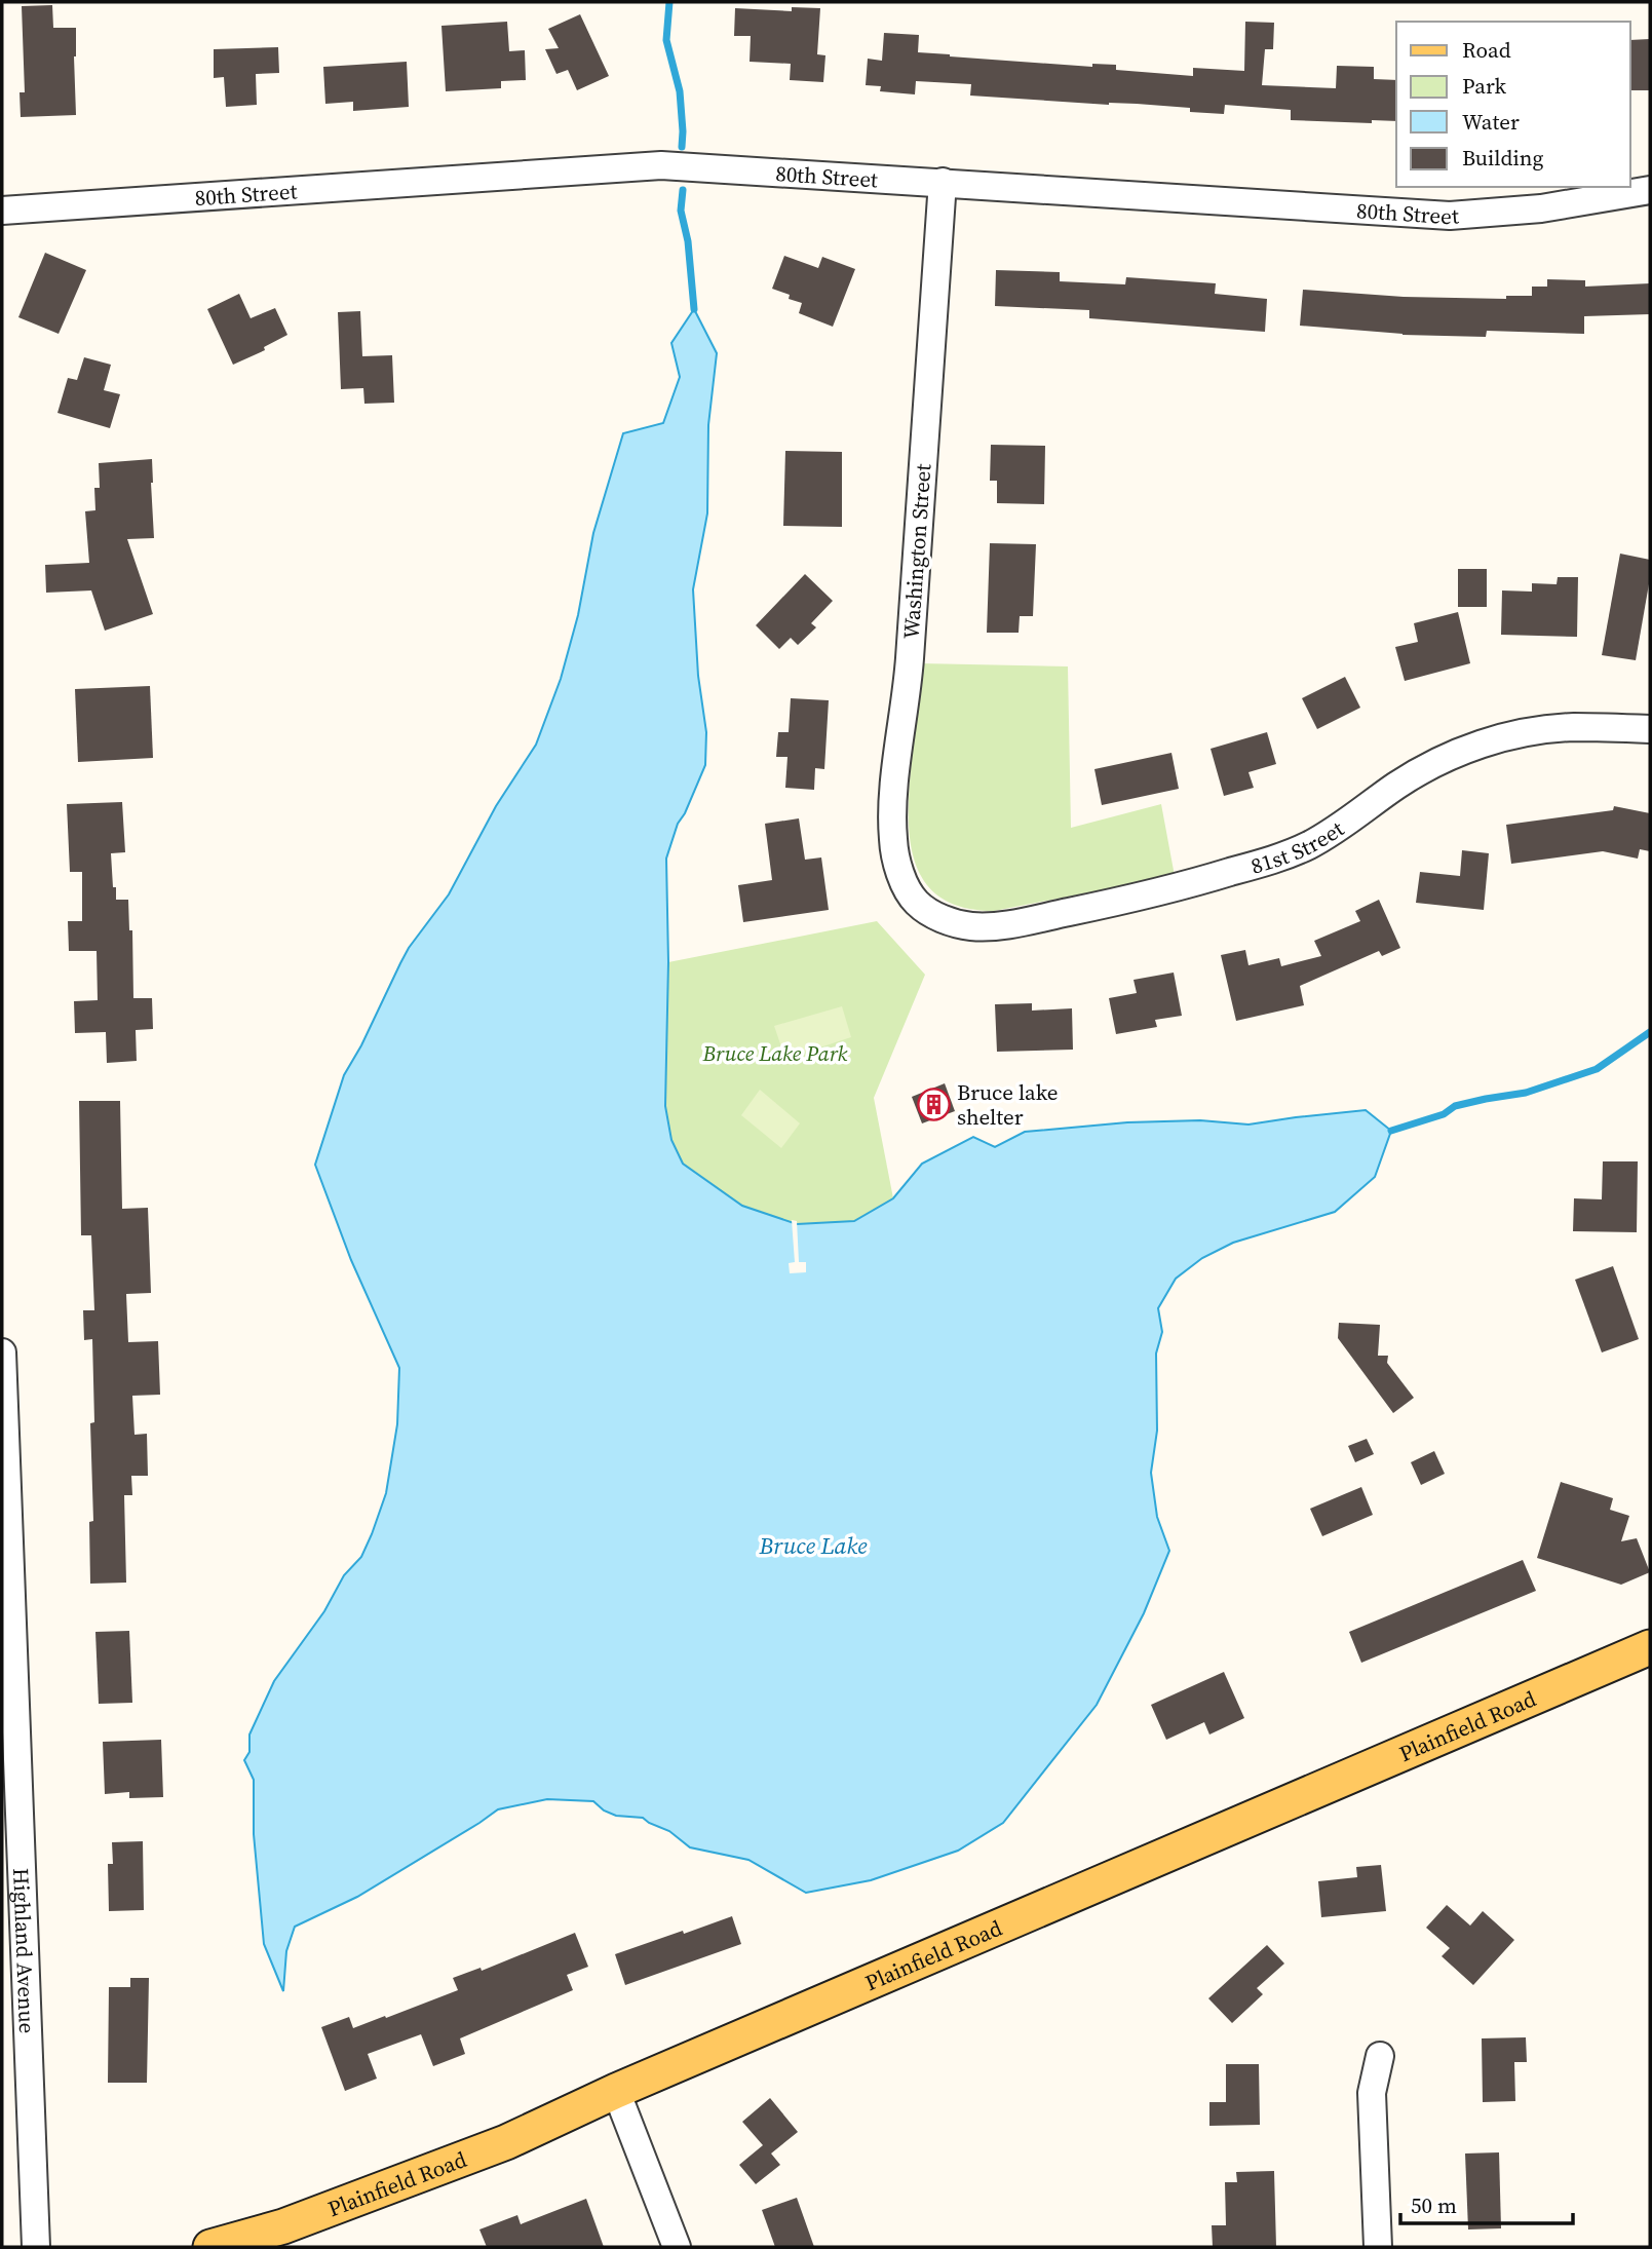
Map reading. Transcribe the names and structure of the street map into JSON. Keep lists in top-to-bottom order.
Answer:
{
  "streets": {
    "main road": ["Plainfield Road"],
    "street": [
      "80th Street",
      "Washington Street",
      "81st Street",
      "Highland Avenue"
    ]
  },
  "crossings": [
    ["80th Street", "Washington Street"],
    ["Washington Street", "81st Street"]
  ],
  "water": ["Bruce Lake"],
  "parks": ["Bruce Lake Park"],
  "places": {
    "building": ["Bruce lake shelter"]
  },
  "legend": [
    "Road",
    "Park",
    "Water",
    "Building"
  ],
  "scale_bar": "50 m"
}
